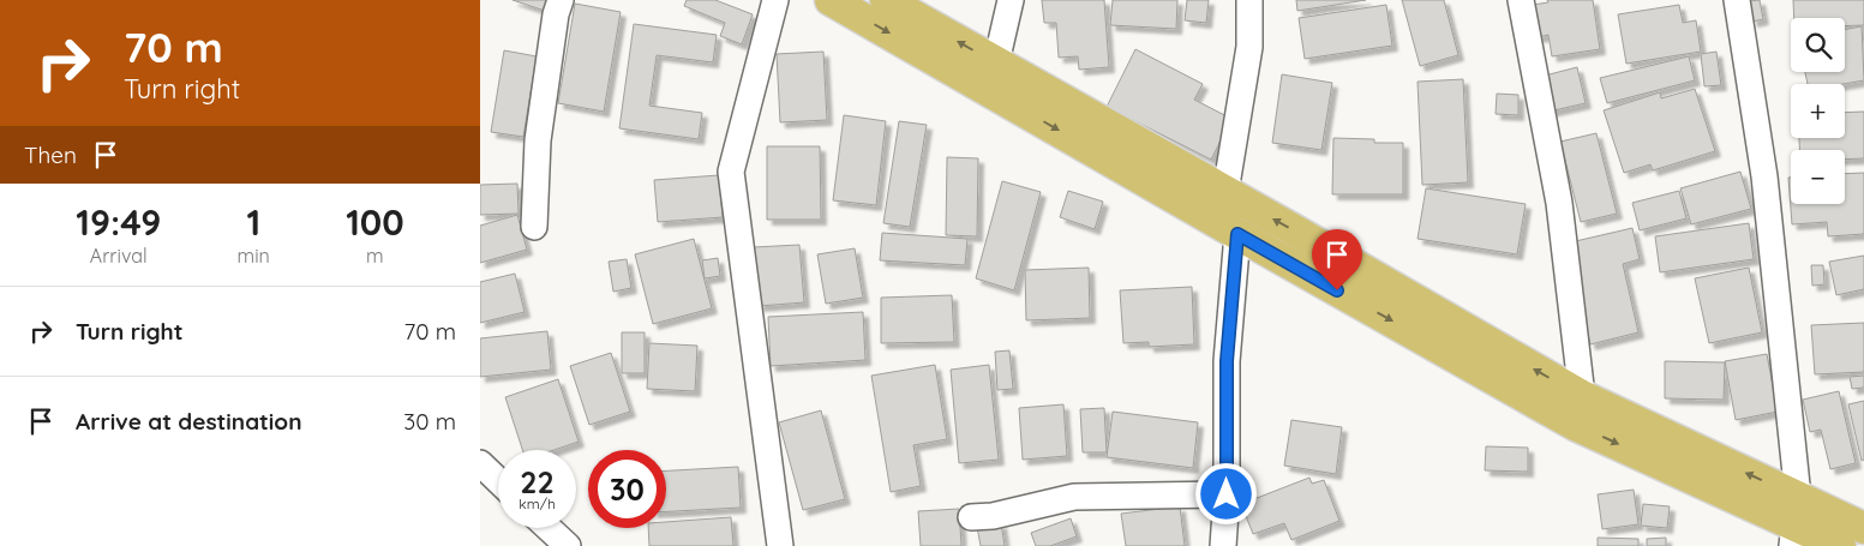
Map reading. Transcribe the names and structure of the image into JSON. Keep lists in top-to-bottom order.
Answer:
{
  "page": {
    "turn": ["70 m", "Turn right"],
    "map_buttons": ["+", "−"],
    "then": "Then",
    "eta": [
      "19:49",
      "Arrival",
      "1",
      "min",
      "100",
      "m"
    ],
    "list": [
      {
        "name": "Turn right",
        "value": "70 m"
      },
      {
        "name": "Arrive at destination",
        "value": "30 m"
      }
    ],
    "speed": "22 km/h",
    "limit": "30"
  }
}
